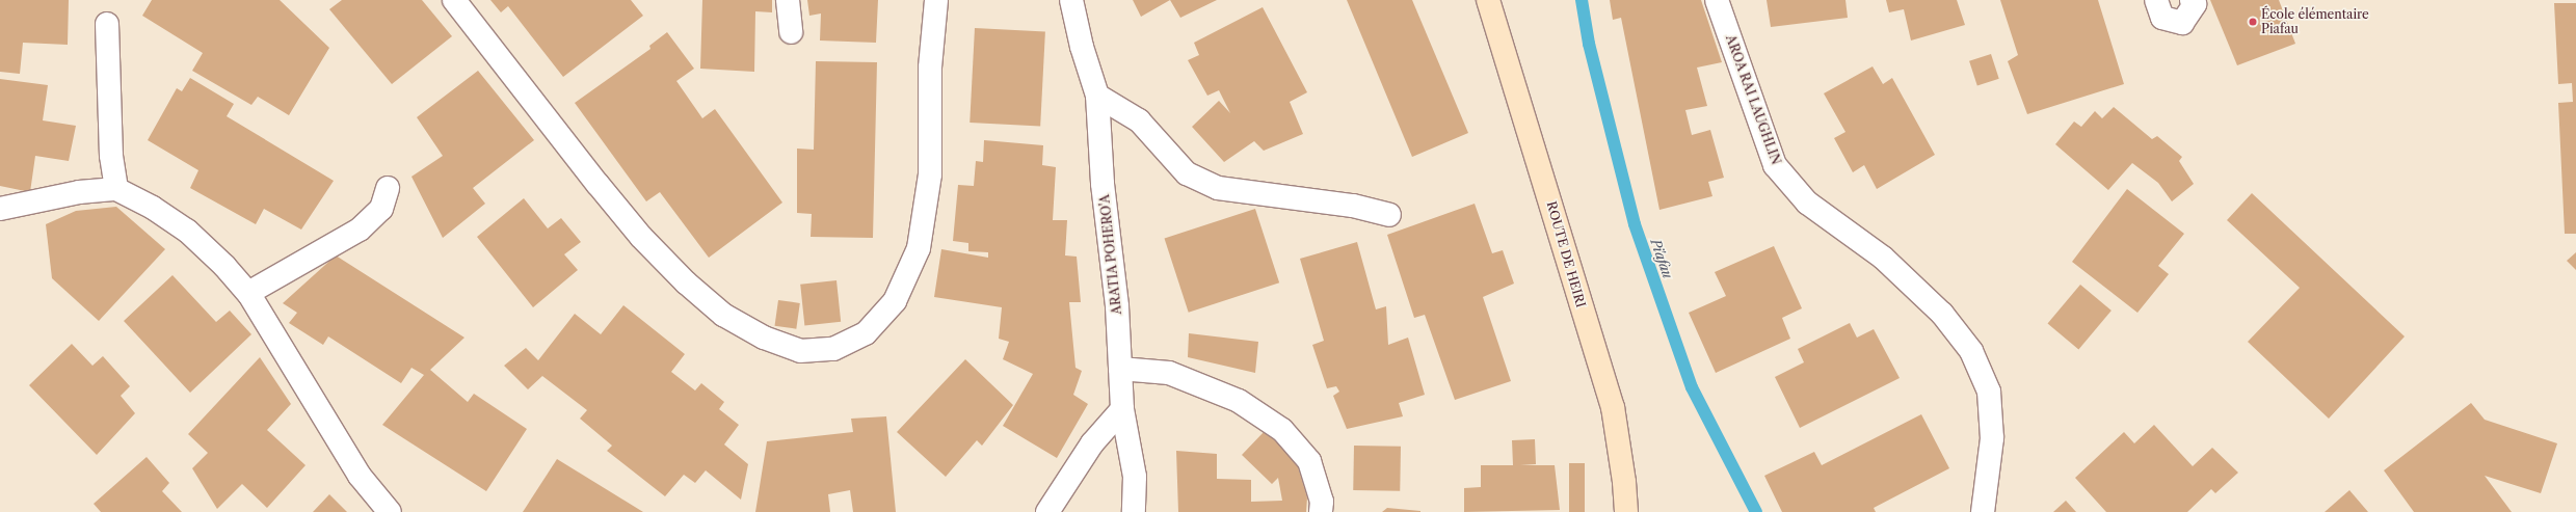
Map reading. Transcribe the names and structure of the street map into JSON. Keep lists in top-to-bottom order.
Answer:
{
  "streets": {
    "main road": ["ROUTE DE HEIRI"],
    "street": ["AROA RAI LAUGHLIN", "ARATIA POHERO'A"]
  },
  "water": ["Pi'afau"],
  "places": ["École élémentaire Piafau"]
}
